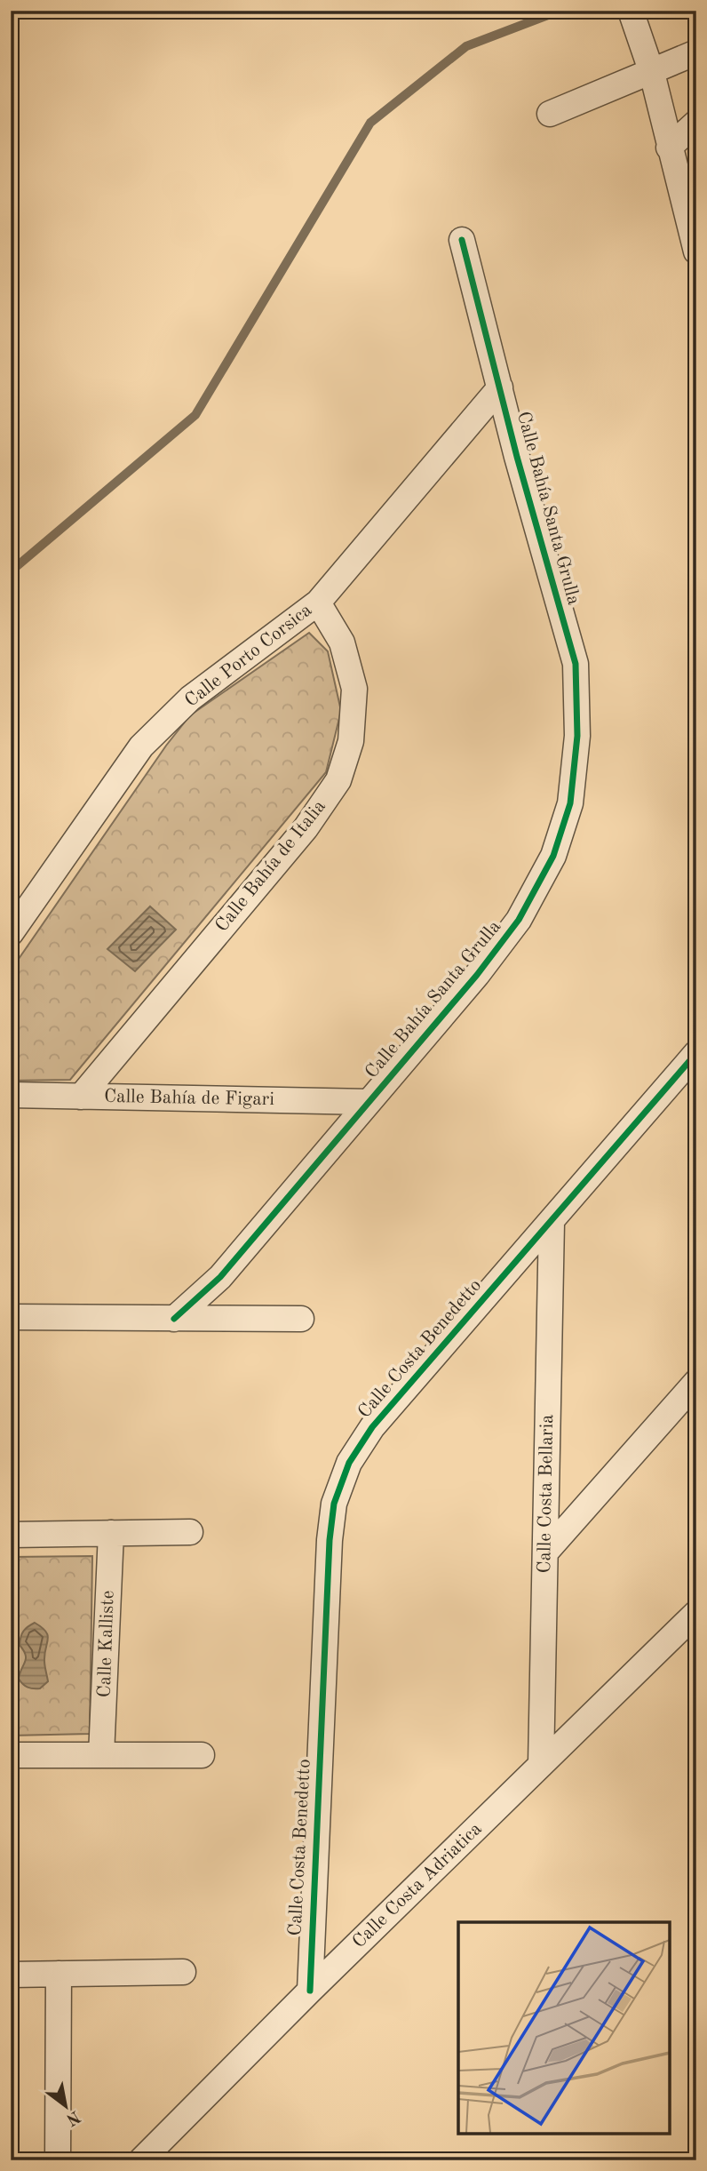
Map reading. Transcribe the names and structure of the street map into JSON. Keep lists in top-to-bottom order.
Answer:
{
  "streets": {
    "street": [
      "Calle Bahía Santa Grulla",
      "Calle Porto Corsica",
      "Calle Bahía de Italia",
      "Calle Bahía de Figari",
      "Calle Costa Benedetto",
      "Calle Costa Bellaria",
      "Calle Kalliste",
      "Calle Costa Adriatica"
    ]
  },
  "crossings": [
    ["Calle Bahía Santa Grulla", "Calle Porto Corsica"],
    ["Calle Bahía Santa Grulla", "Calle Bahía de Figari"],
    ["Calle Porto Corsica", "Calle Bahía de Italia"],
    ["Calle Bahía de Italia", "Calle Bahía de Figari"],
    ["Calle Costa Benedetto", "Calle Costa Bellaria"],
    ["Calle Costa Benedetto", "Calle Costa Adriatica"],
    ["Calle Costa Bellaria", "Calle Costa Adriatica"]
  ],
  "north": "bottom right"
}
